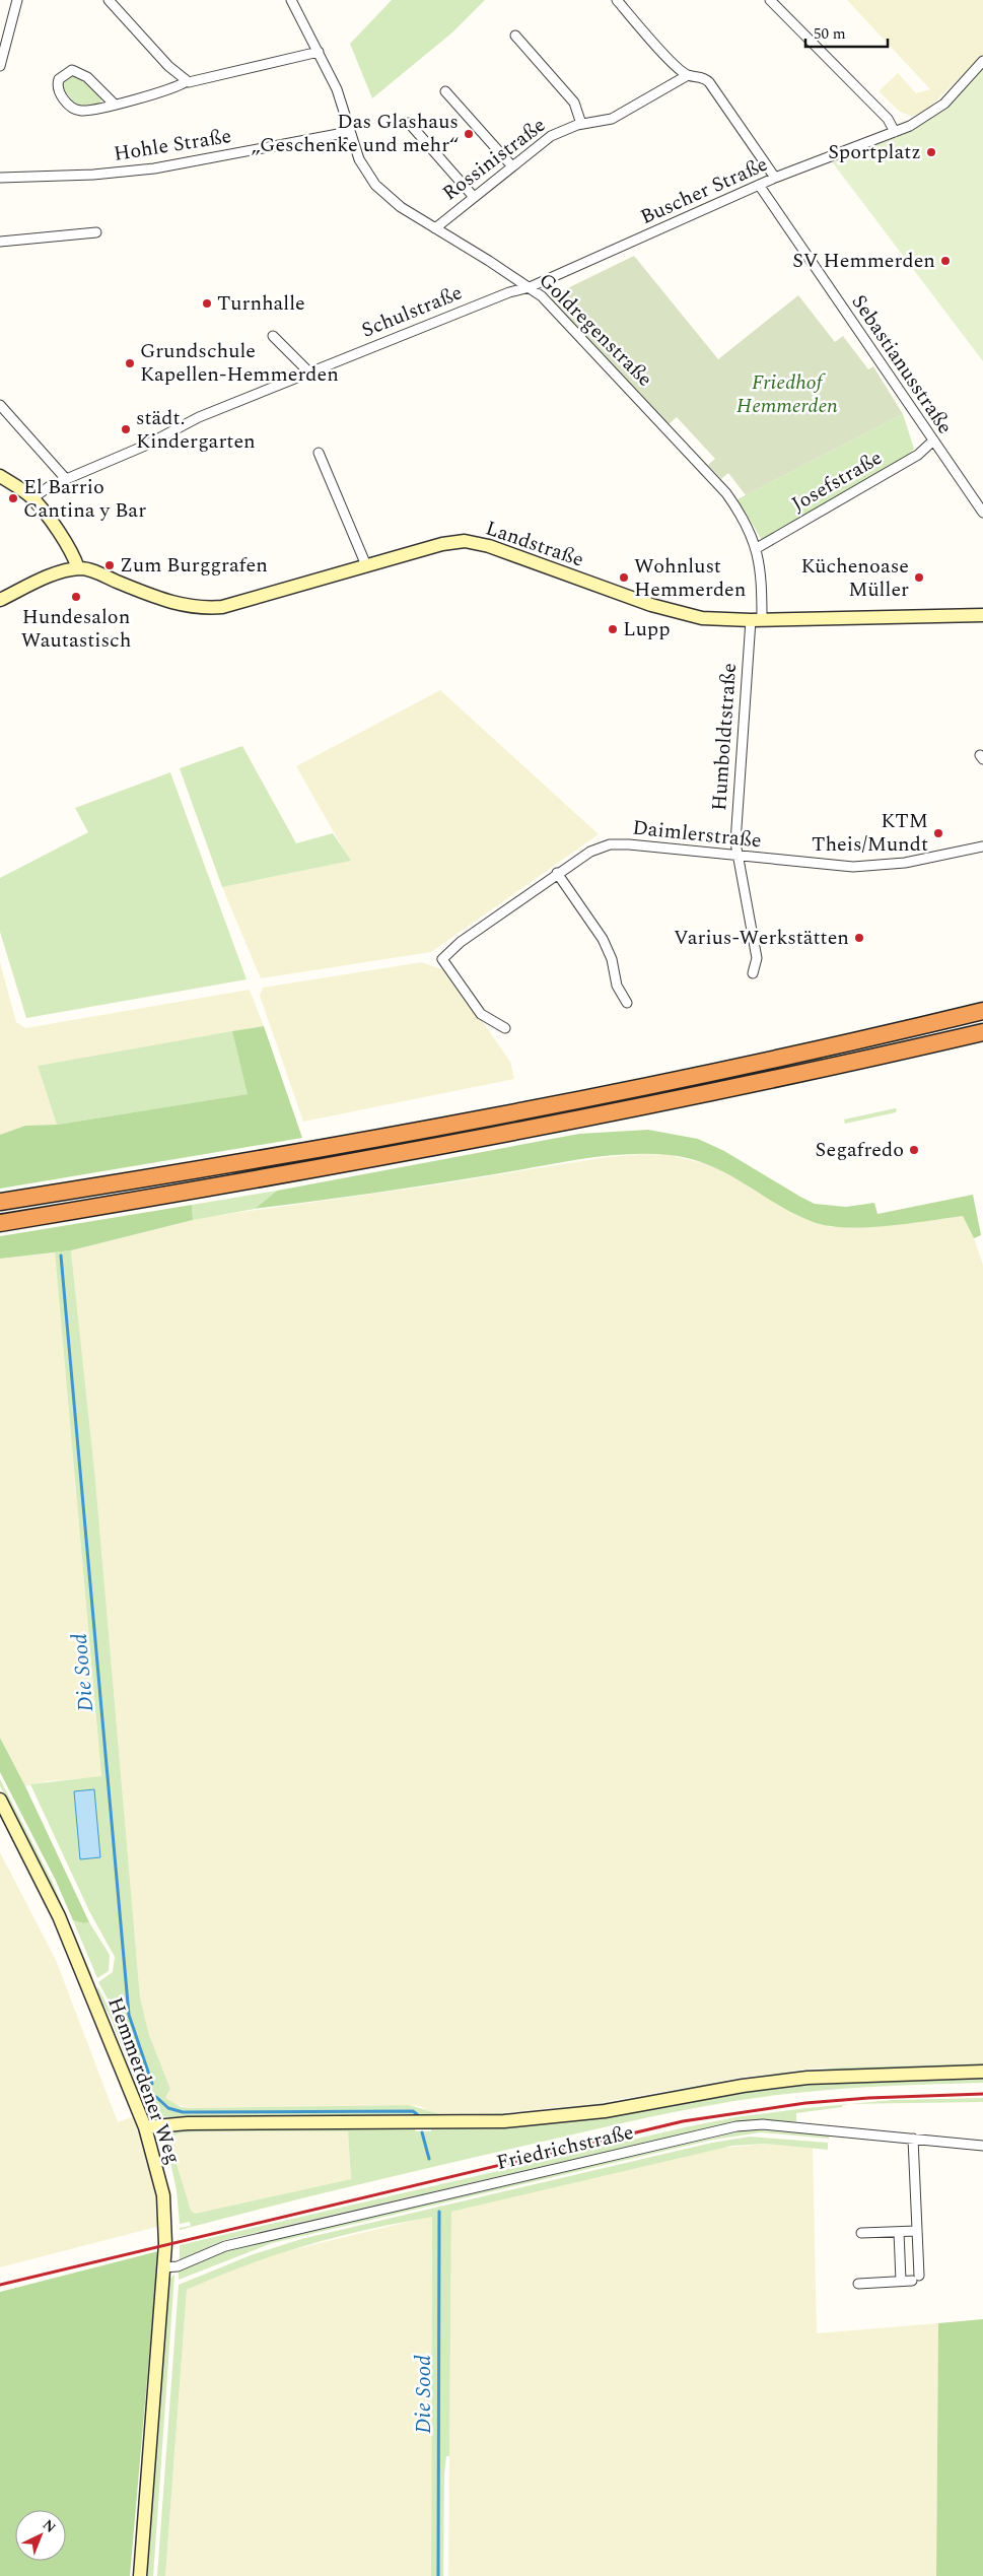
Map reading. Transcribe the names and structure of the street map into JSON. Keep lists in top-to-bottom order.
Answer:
{
  "streets": {
    "street": [
      "Hohle Straße",
      "Rossinistraße",
      "Buscher Straße",
      "Schulstraße",
      "Goldregenstraße",
      "Sebastianusstraße",
      "Josefstraße",
      "Landstraße",
      "Humboldtstraße",
      "Daimlerstraße",
      "Hemmerdener Weg",
      "Friedrichstraße"
    ]
  },
  "crossings": [
    ["Hohle Straße", "Goldregenstraße"],
    ["Rossinistraße", "Goldregenstraße"],
    ["Buscher Straße", "Schulstraße"],
    ["Buscher Straße", "Goldregenstraße"],
    ["Buscher Straße", "Sebastianusstraße"],
    ["Schulstraße", "Goldregenstraße"],
    ["Goldregenstraße", "Josefstraße"],
    ["Goldregenstraße", "Landstraße"],
    ["Goldregenstraße", "Humboldtstraße"],
    ["Sebastianusstraße", "Josefstraße"],
    ["Landstraße", "Humboldtstraße"],
    ["Humboldtstraße", "Daimlerstraße"],
    ["Hemmerdener Weg", "Friedrichstraße"]
  ],
  "water": ["Die Sood"],
  "parks": ["Friedhof Hemmerden"],
  "places": [
    "Das Glashaus „Geschenke und mehr“",
    "Sportplatz",
    "SV Hemmerden",
    "Turnhalle",
    "Grundschule Kapellen-Hemmerden",
    "städt. Kindergarten",
    "El Barrio Cantina y Bar",
    "Zum Burggrafen",
    "Wohnlust Hemmerden",
    "Küchenoase Müller",
    "Hundesalon Wautastisch",
    "Lupp",
    "KTM Theis/Mundt",
    "Varius-Werkstätten",
    "Segafredo"
  ],
  "scale_bar": "50 m",
  "north": "top right"
}
